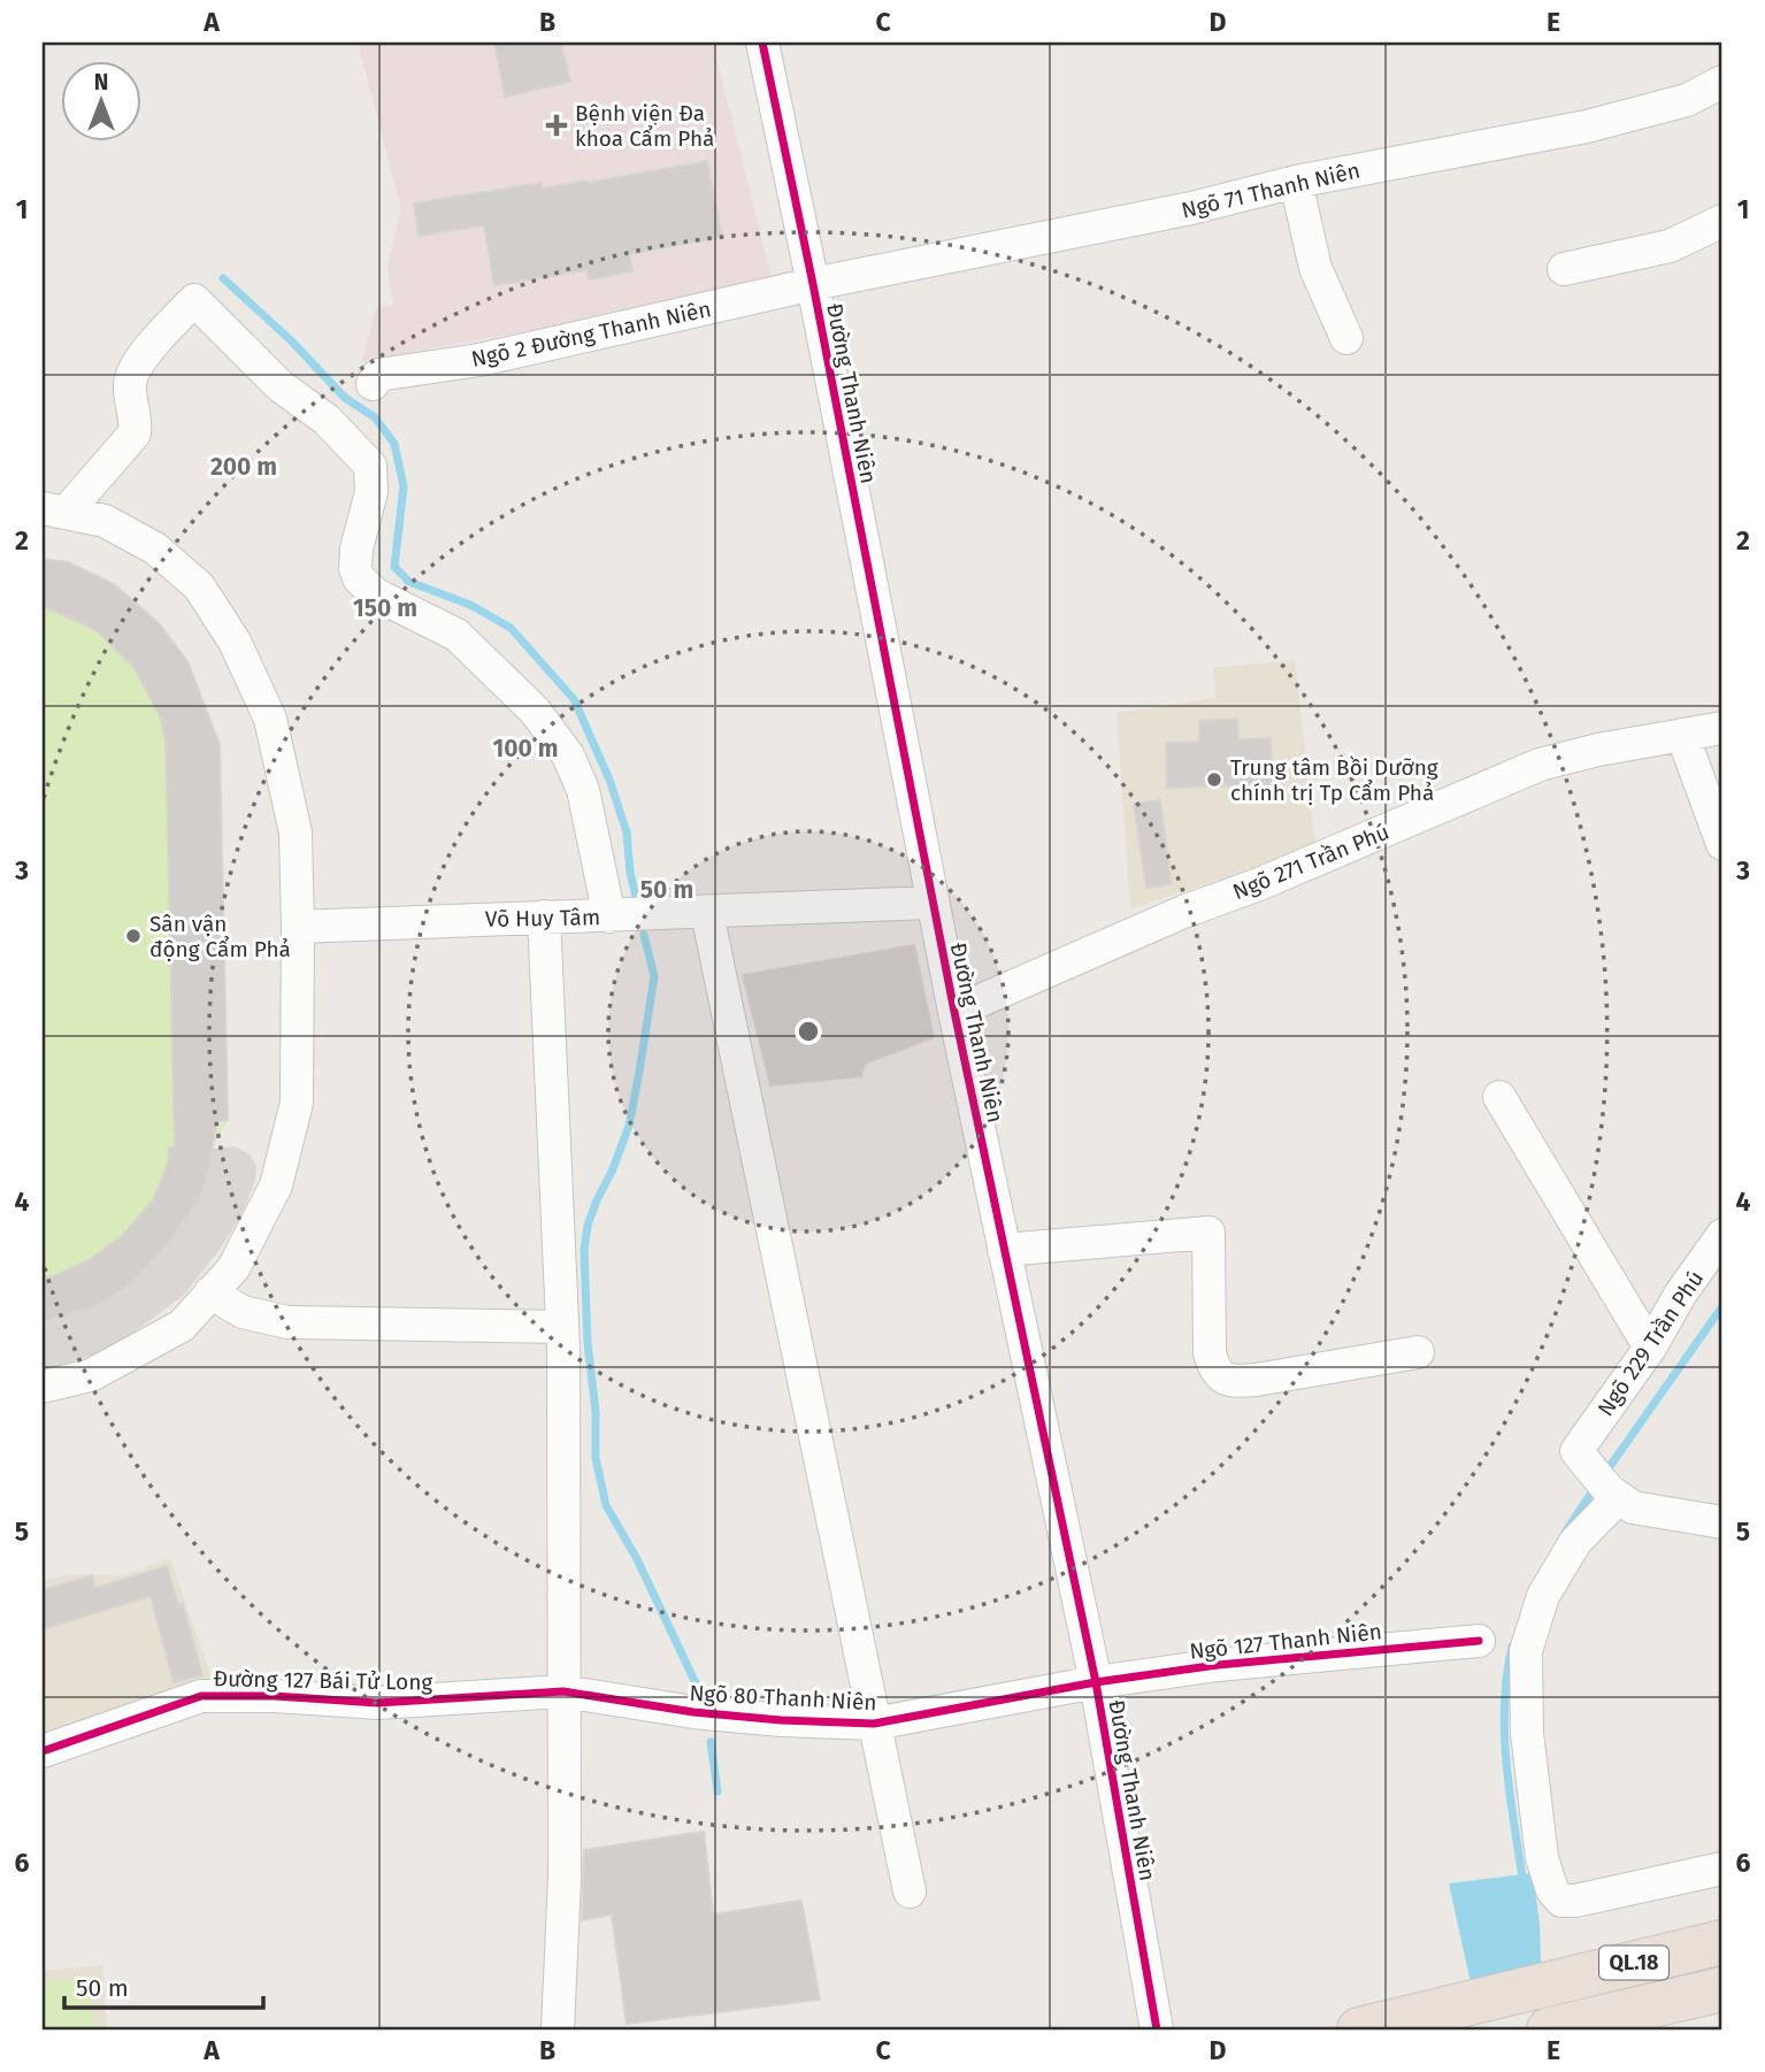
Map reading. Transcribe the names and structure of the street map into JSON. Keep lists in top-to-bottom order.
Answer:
{
  "streets": {
    "highway": ["QL.18"],
    "street": [
      "Ngõ 71 Thanh Niên",
      "Ngõ 2 Đường Thanh Niên",
      "Đường Thanh Niên",
      "Ngõ 271 Trần Phú",
      "Võ Huy Tâm",
      "Ngõ 229 Trần Phú",
      "Ngõ 127 Thanh Niên",
      "Đường 127 Bái Tử Long",
      "Ngõ 80 Thanh Niên"
    ]
  },
  "crossings": [
    ["Ngõ 71 Thanh Niên", "Ngõ 2 Đường Thanh Niên"],
    ["Ngõ 71 Thanh Niên", "Đường Thanh Niên"],
    ["Ngõ 2 Đường Thanh Niên", "Đường Thanh Niên"],
    ["Đường Thanh Niên", "Ngõ 271 Trần Phú"],
    ["Đường Thanh Niên", "Võ Huy Tâm"],
    ["Đường Thanh Niên", "Ngõ 127 Thanh Niên"],
    ["Đường Thanh Niên", "Ngõ 80 Thanh Niên"],
    ["Ngõ 127 Thanh Niên", "Ngõ 80 Thanh Niên"],
    ["Đường 127 Bái Tử Long", "Ngõ 80 Thanh Niên"]
  ],
  "places": {
    "health": ["Bệnh viện Đa khoa Cẩm Phả"],
    "other": ["Trung tâm Bồi Dưỡng chính trị Tp Cẩm Phả", "Sân vận động Cẩm Phả"]
  },
  "scale_bar": "50 m",
  "north": "top",
  "grid": {
    "columns": [
      "A",
      "B",
      "C",
      "D",
      "E"
    ],
    "rows": [
      "1",
      "2",
      "3",
      "4",
      "5",
      "6"
    ]
  },
  "rings": [
    "200 m",
    "150 m",
    "100 m",
    "50 m"
  ]
}
